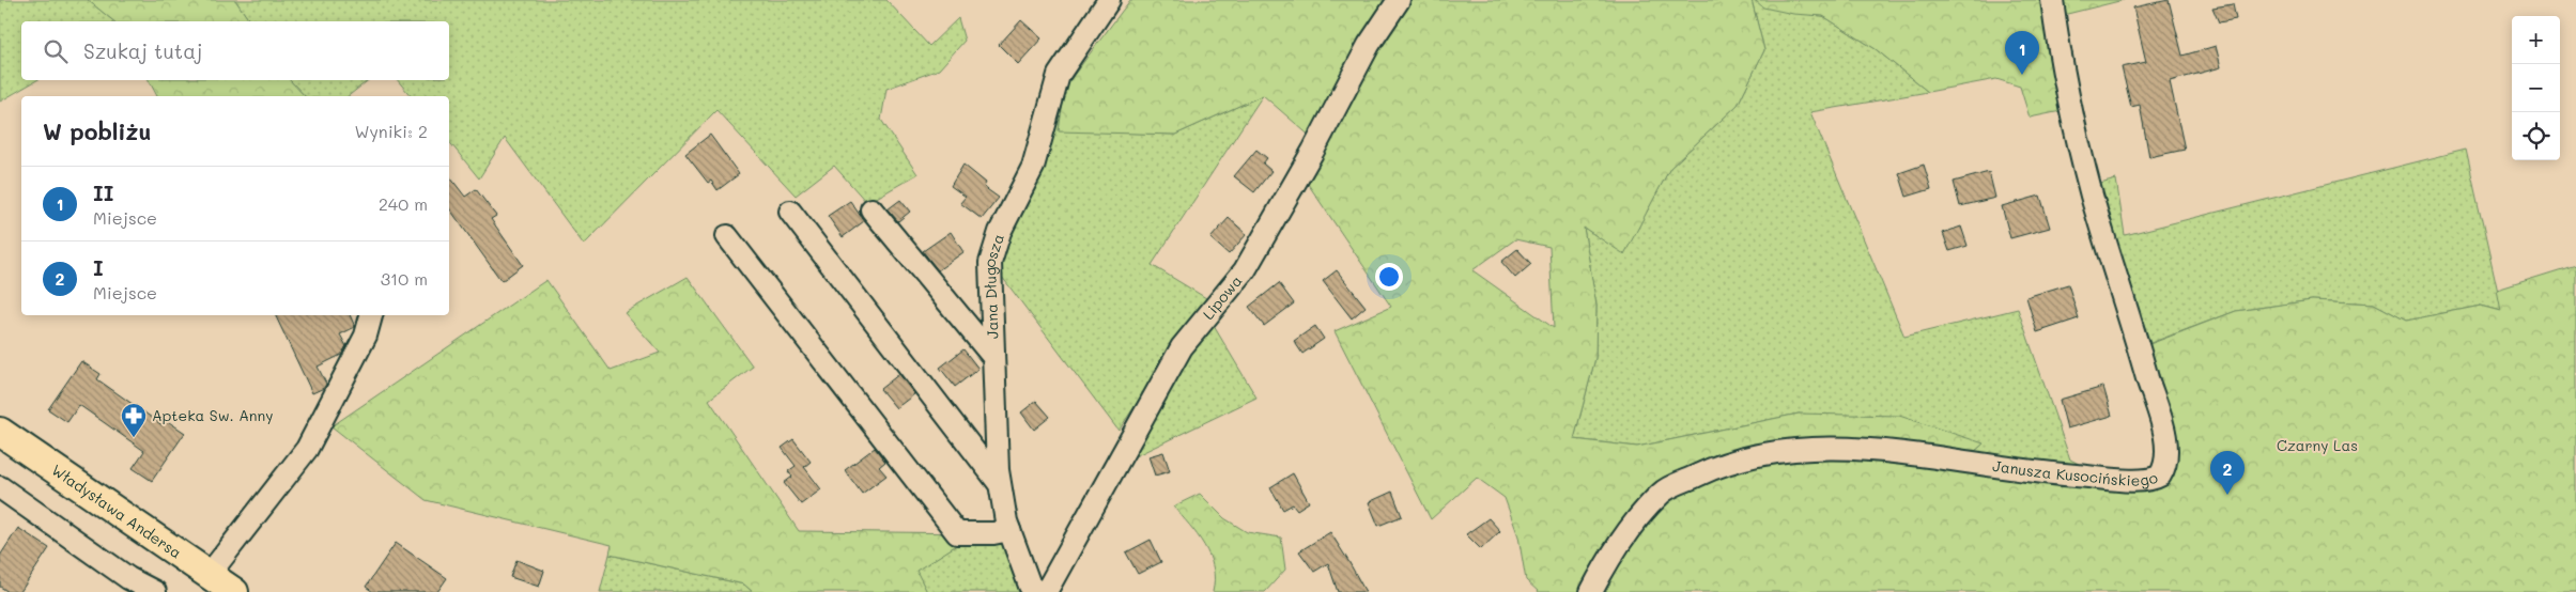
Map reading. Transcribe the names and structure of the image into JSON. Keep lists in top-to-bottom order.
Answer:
{
  "streets": {
    "main road": ["Władysława Andersa"],
    "street": ["Jana Długosza", "Lipowa", "Janusza Kusocińskiego"]
  },
  "parks": ["Czarny Las"],
  "places": {
    "pharmacy": ["Apteka Sw. Anny"]
  },
  "page": {
    "map_buttons": ["+", "−"],
    "search": "Szukaj tutaj",
    "pins": ["1", "2"],
    "heading": ["W pobliżu", "Wyniki: 2"],
    "list": [
      {
        "mark": "1",
        "name": "II",
        "note": "Miejsce",
        "value": "240 m"
      },
      {
        "mark": "2",
        "name": "I",
        "note": "Miejsce",
        "value": "310 m"
      }
    ]
  }
}
